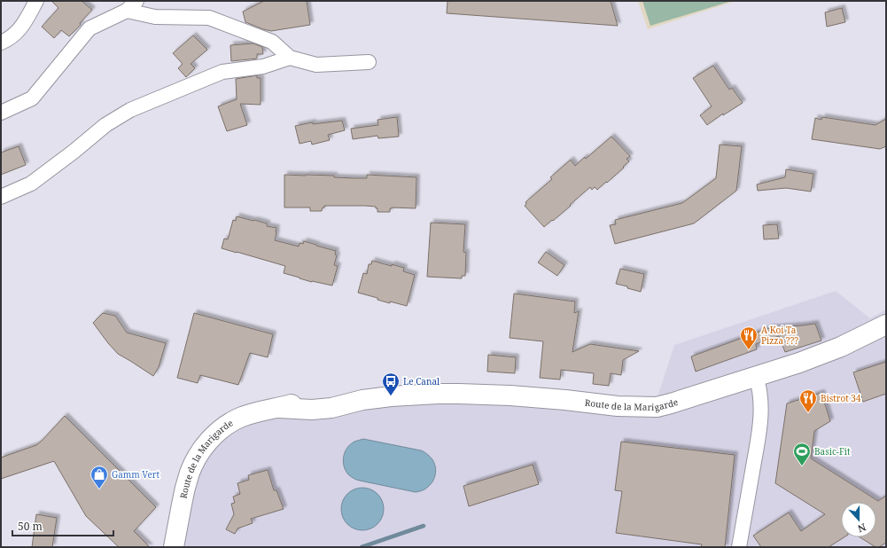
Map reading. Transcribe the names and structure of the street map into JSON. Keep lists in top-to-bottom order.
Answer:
{
  "streets": {
    "main road": ["Route de la Marigarde"]
  },
  "places": {
    "restaurant": ["A Koi Ta Pizza ???", "Bistrot 34"],
    "bus stop": ["Le Canal"],
    "sports": ["Basic-Fit"],
    "shop": ["Gamm Vert"]
  },
  "scale_bar": "50 m",
  "north": "bottom"
}
